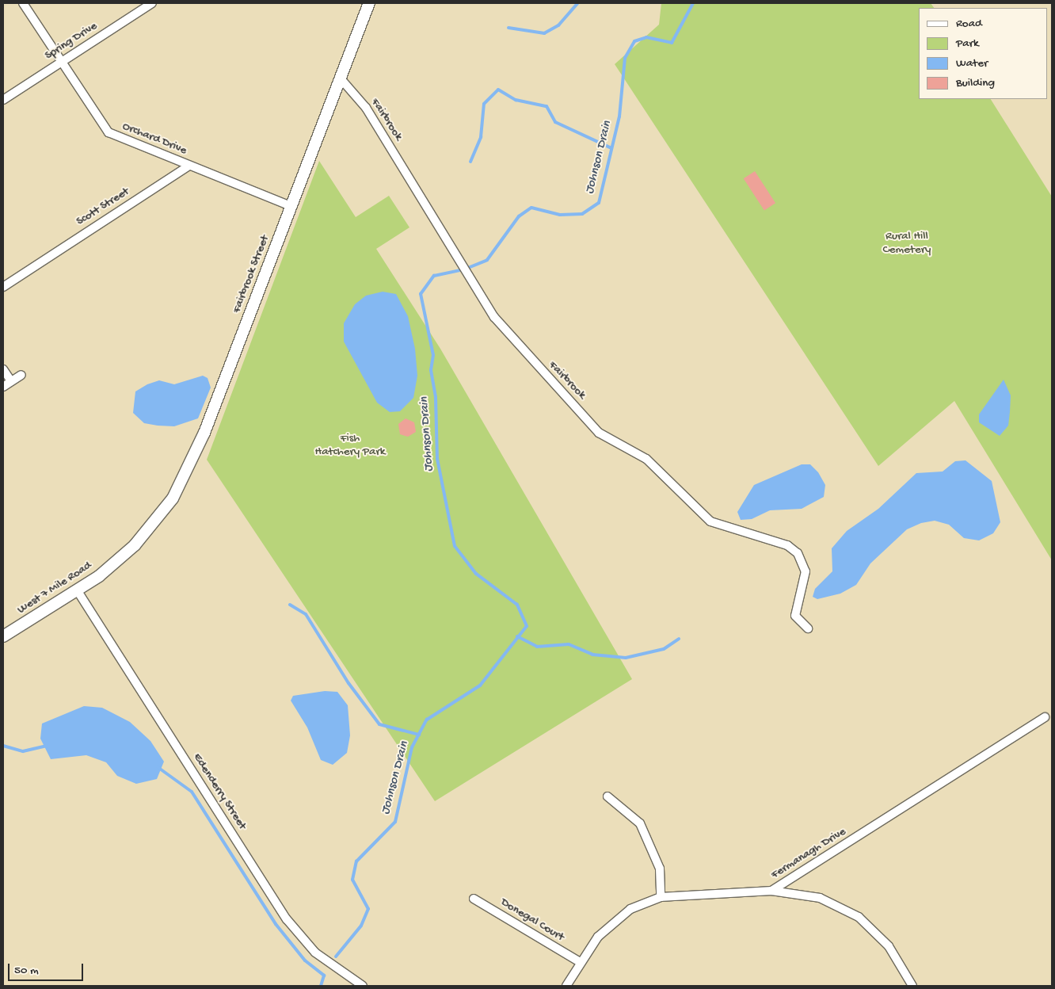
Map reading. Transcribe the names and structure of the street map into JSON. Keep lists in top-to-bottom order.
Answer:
{
  "streets": {
    "street": [
      "Spring Drive",
      "Fairbrook",
      "Orchard Drive",
      "Scott Street",
      "Fairbrook Street",
      "West 7 Mile Road",
      "Edenderry Street",
      "Fermanagh Drive",
      "Donegal Court"
    ]
  },
  "crossings": [
    ["Spring Drive", "Orchard Drive"],
    ["Fairbrook", "Fairbrook Street"],
    ["Orchard Drive", "Scott Street"],
    ["Orchard Drive", "Fairbrook Street"],
    ["Fairbrook Street", "West 7 Mile Road"],
    ["West 7 Mile Road", "Edenderry Street"],
    ["Fermanagh Drive", "Donegal Court"]
  ],
  "water": ["Johnson Drain"],
  "parks": ["Rural Hill Cemetery", "Fish Hatchery Park"],
  "legend": [
    "Road",
    "Park",
    "Water",
    "Building"
  ],
  "scale_bar": "50 m"
}
